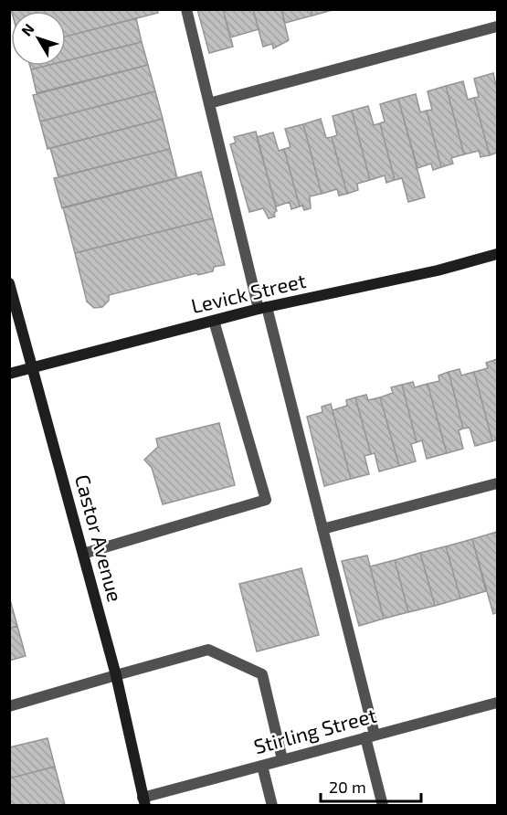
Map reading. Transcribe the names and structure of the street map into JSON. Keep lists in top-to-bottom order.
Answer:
{
  "streets": {
    "main road": ["Levick Street", "Castor Avenue"],
    "street": ["Stirling Street"]
  },
  "crossings": [
    ["Levick Street", "Castor Avenue"],
    ["Castor Avenue", "Stirling Street"]
  ],
  "scale_bar": "20 m",
  "north": "top left"
}
